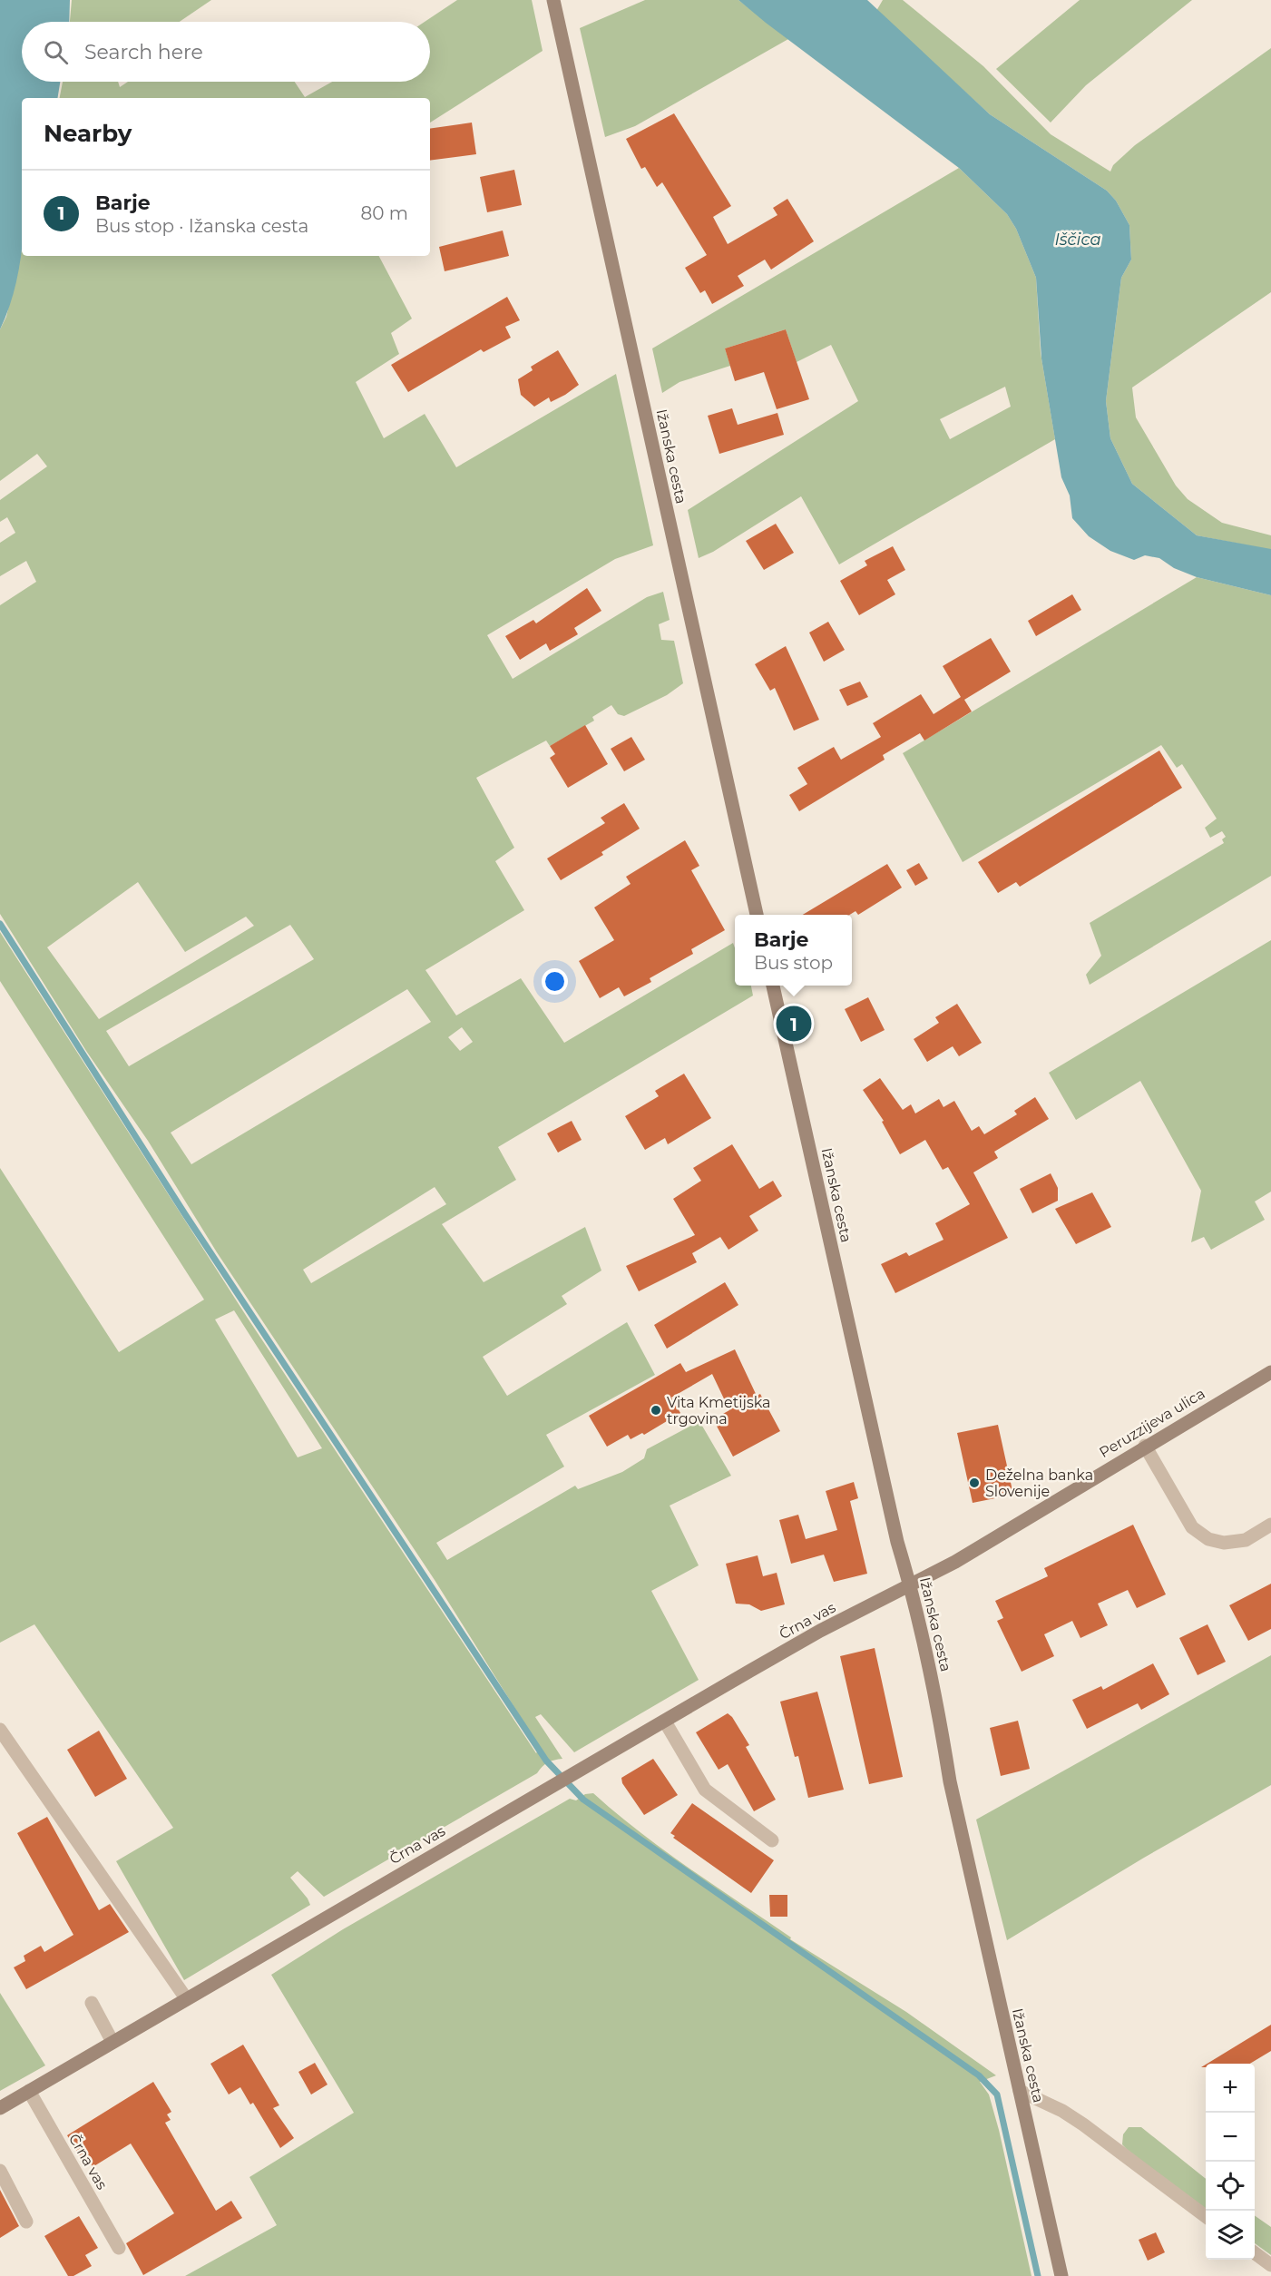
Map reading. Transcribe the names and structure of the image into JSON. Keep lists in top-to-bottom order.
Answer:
{
  "streets": {
    "street": ["Ižanska cesta", "Peruzzijeva ulica", "Črna vas"]
  },
  "crossings": [
    ["Ižanska cesta", "Peruzzijeva ulica"],
    ["Ižanska cesta", "Črna vas"],
    ["Peruzzijeva ulica", "Črna vas"]
  ],
  "water": ["Iščica"],
  "places": ["Vita Kmetijska trgovina", "Deželna banka Slovenije"],
  "page": {
    "search": "Search here",
    "heading": "Nearby",
    "list": [
      {
        "mark": "1",
        "name": "Barje",
        "note": "Bus stop · Ižanska cesta",
        "value": "80 m"
      }
    ],
    "popup": ["Barje", "Bus stop"],
    "pins": "1",
    "map_buttons": ["+", "−"]
  }
}
